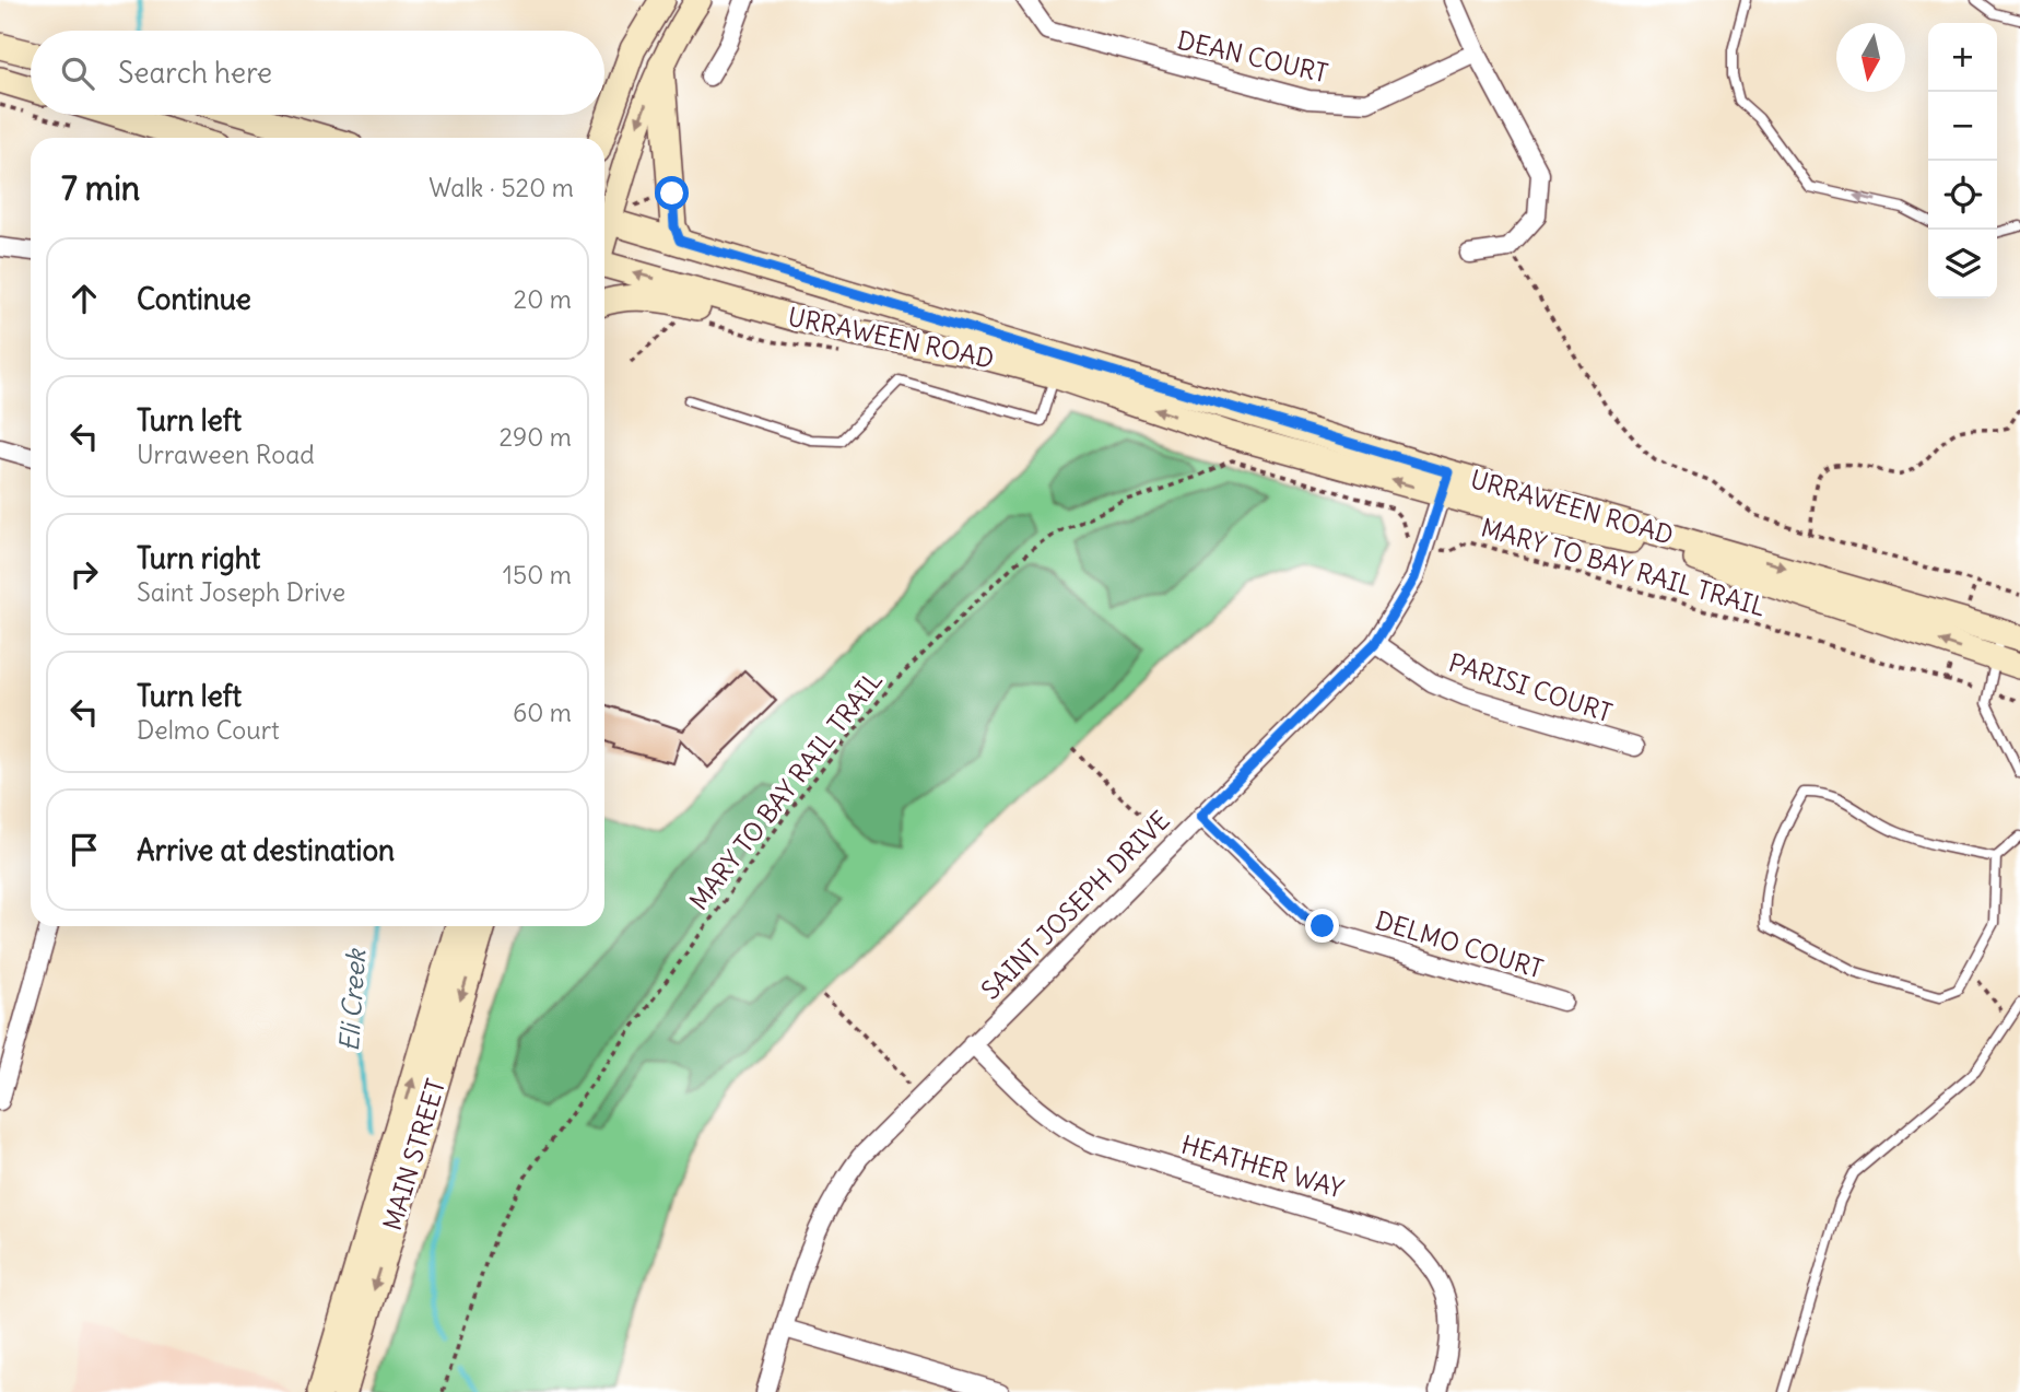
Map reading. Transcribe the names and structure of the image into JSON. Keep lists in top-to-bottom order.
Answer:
{
  "streets": {
    "main road": ["URRAWEEN ROAD", "MAIN STREET"],
    "street": [
      "DEAN COURT",
      "PARISI COURT",
      "SAINT JOSEPH DRIVE",
      "DELMO COURT",
      "HEATHER WAY"
    ],
    "path": ["MARY TO BAY RAIL TRAIL"]
  },
  "crossings": [
    ["URRAWEEN ROAD", "MARY TO BAY RAIL TRAIL"],
    ["URRAWEEN ROAD", "SAINT JOSEPH DRIVE"],
    ["MARY TO BAY RAIL TRAIL", "SAINT JOSEPH DRIVE"],
    ["PARISI COURT", "SAINT JOSEPH DRIVE"],
    ["SAINT JOSEPH DRIVE", "DELMO COURT"],
    ["SAINT JOSEPH DRIVE", "HEATHER WAY"]
  ],
  "water": ["Eli Creek"],
  "north": "bottom",
  "page": {
    "map_buttons": ["+", "−"],
    "search": "Search here",
    "heading": ["7 min", "Walk · 520 m"],
    "list": [
      ["Continue", "20 m"],
      ["Turn left", "Urraween Road", "290 m"],
      ["Turn right", "Saint Joseph Drive", "150 m"],
      ["Turn left", "Delmo Court", "60 m"],
      "Arrive at destination"
    ]
  }
}
